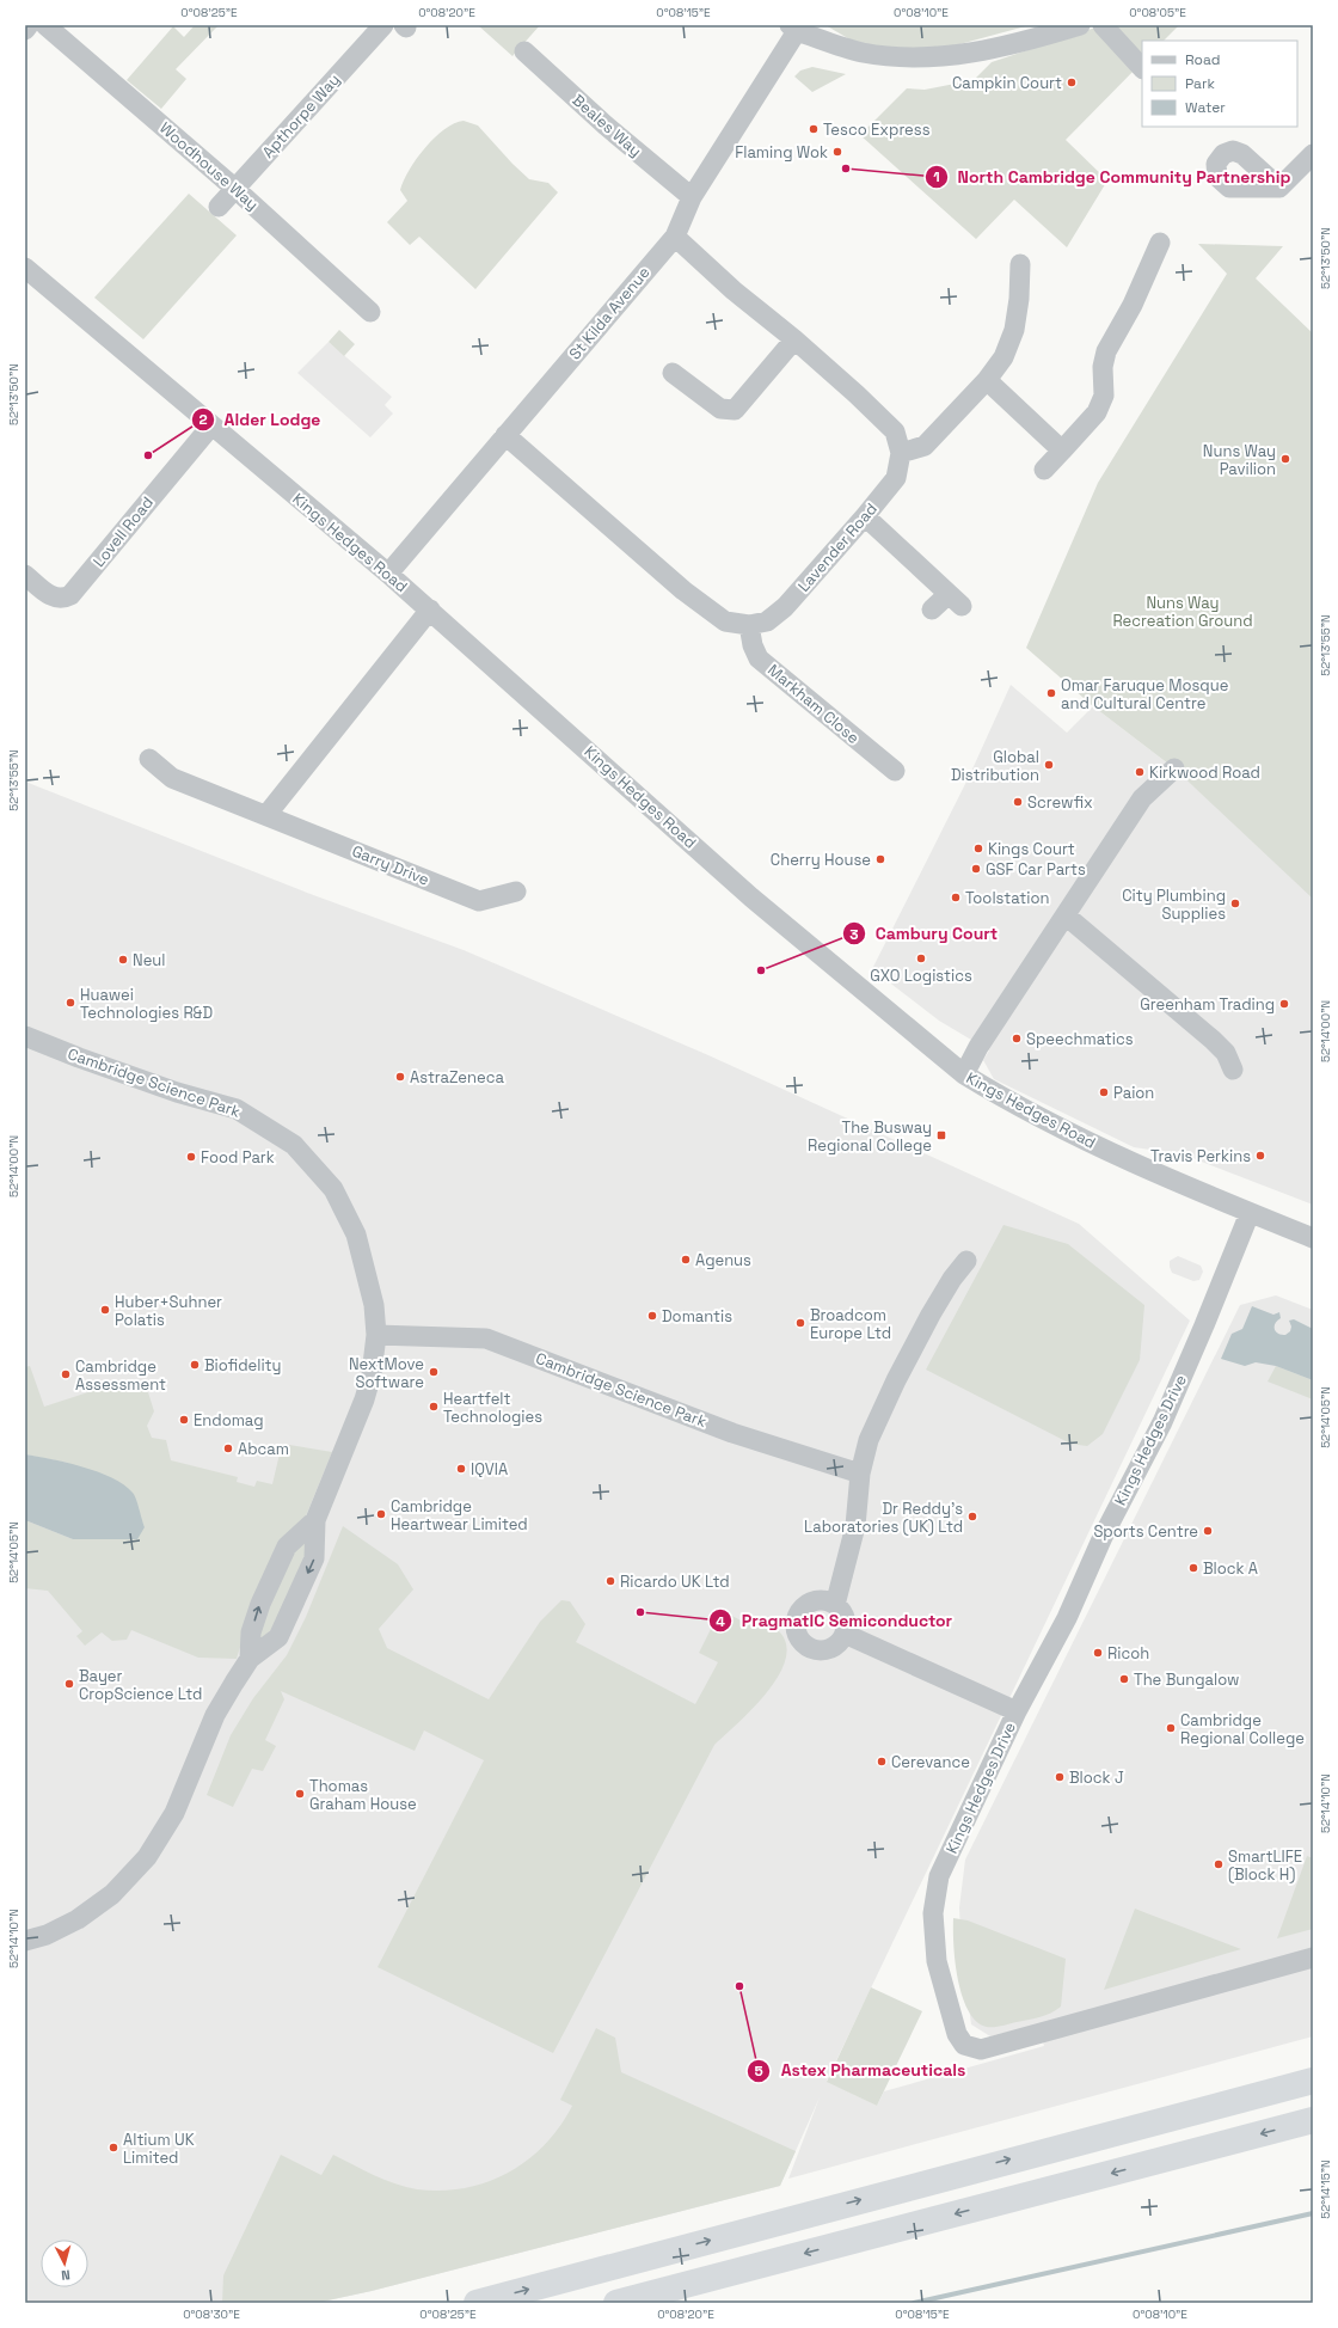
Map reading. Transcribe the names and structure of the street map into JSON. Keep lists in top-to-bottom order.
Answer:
{
  "streets": {
    "street": [
      "Apthorpe Way",
      "Beales Way",
      "Woodhouse Way",
      "St Kilda Avenue",
      "Lovell Road",
      "Kings Hedges Road",
      "Lavender Road",
      "Markham Close",
      "Garry Drive",
      "Cambridge Science Park",
      "Kings Hedges Drive"
    ]
  },
  "crossings": [
    ["Apthorpe Way", "Woodhouse Way"],
    ["Beales Way", "St Kilda Avenue"],
    ["St Kilda Avenue", "Kings Hedges Road"],
    ["St Kilda Avenue", "Lavender Road"],
    ["Lovell Road", "Kings Hedges Road"],
    ["Kings Hedges Road", "Kings Hedges Drive"],
    ["Lavender Road", "Markham Close"]
  ],
  "parks": ["Nuns Way Recreation Ground"],
  "places": {
    "other": [
      "Campkin Court",
      "Tesco Express",
      "Flaming Wok",
      "North Cambridge Community Partnership",
      "Alder Lodge",
      "Nuns Way Pavilion",
      "Omar Faruque Mosque and Cultural Centre",
      "Global Distribution",
      "Kirkwood Road",
      "Screwfix",
      "Kings Court",
      "Cherry House",
      "GSF Car Parts",
      "Toolstation",
      "City Plumbing Supplies",
      "GXO Logistics",
      "Neul",
      "Cambury Court",
      "Huawei Technologies R&D",
      "Greenham Trading",
      "Speechmatics",
      "AstraZeneca",
      "Paion",
      "Travis Perkins",
      "Food Park",
      "Agenus",
      "Huber+Suhner Polatis",
      "Domantis",
      "Broadcom Europe Ltd",
      "Biofidelity",
      "NextMove Software",
      "Cambridge Assessment",
      "Heartfelt Technologies",
      "Endomag",
      "Abcam",
      "IQVIA",
      "Cambridge Heartwear Limited",
      "Dr Reddy's Laboratories (UK) Ltd",
      "Sports Centre",
      "Block A",
      "Ricardo UK Ltd",
      "PragmatIC Semiconductor",
      "Ricoh",
      "The Bungalow",
      "Bayer CropScience Ltd",
      "Cambridge Regional College",
      "Cerevance",
      "Block J",
      "Thomas Graham House",
      "SmartLIFE (Block H)",
      "Astex Pharmaceuticals",
      "Altium UK Limited"
    ],
    "transit": ["The Busway Regional College"]
  },
  "legend": ["Road", "Park", "Water"],
  "north": "bottom",
  "coordinates": [
    "0°08'25\"E",
    "0°08'20\"E",
    "0°08'15\"E",
    "0°08'10\"E",
    "0°08'05\"E",
    "52°13'50\"N",
    "52°13'55\"N",
    "52°14'00\"N",
    "52°14'05\"N",
    "52°14'10\"N",
    "52°14'15\"N",
    "0°08'30\"E"
  ]
}
